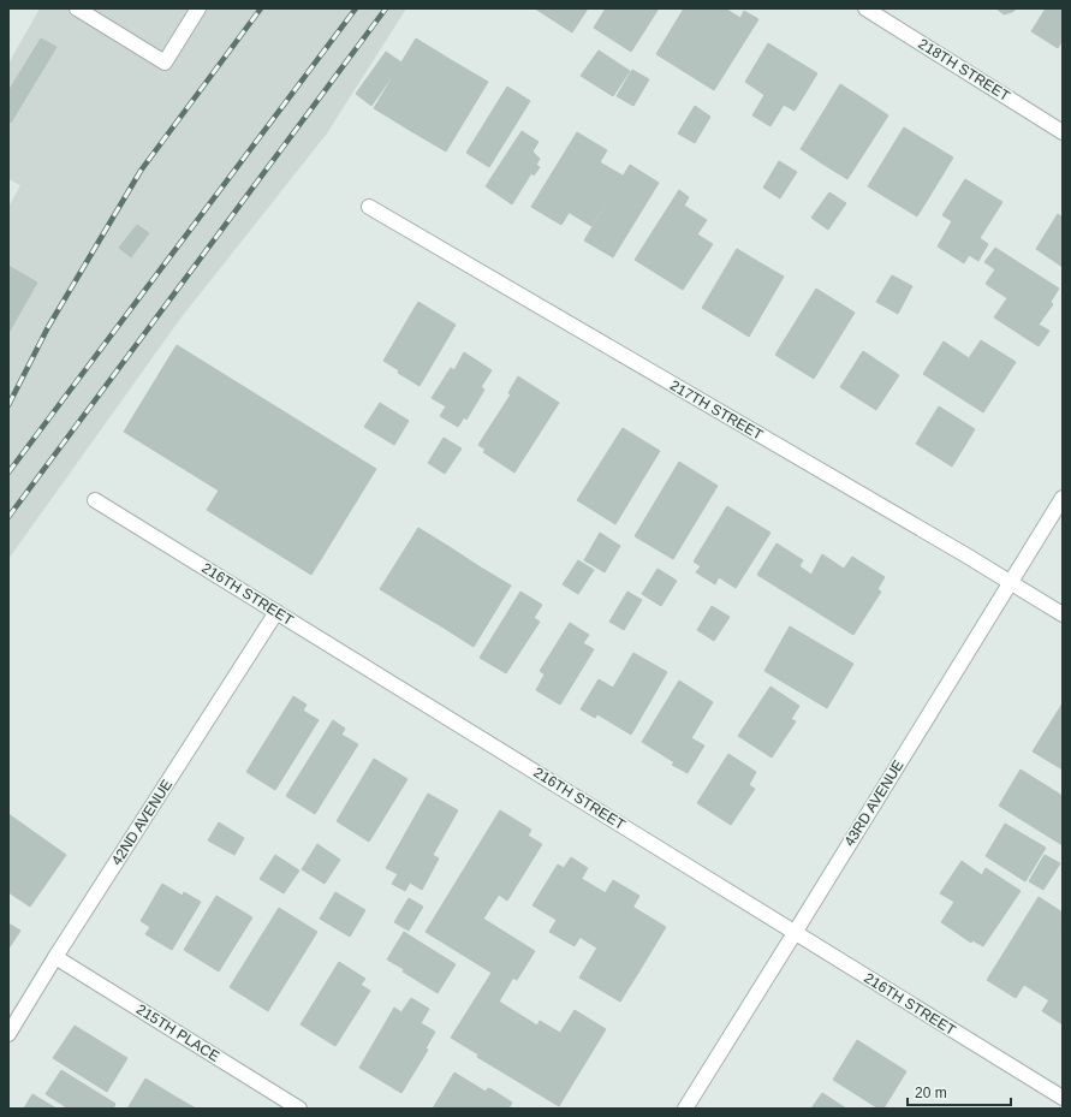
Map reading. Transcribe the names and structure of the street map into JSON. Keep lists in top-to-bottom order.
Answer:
{
  "streets": {
    "street": [
      "218TH STREET",
      "217TH STREET",
      "216TH STREET",
      "43RD AVENUE",
      "42ND AVENUE",
      "215TH PLACE"
    ]
  },
  "crossings": [
    ["217TH STREET", "43RD AVENUE"],
    ["216TH STREET", "43RD AVENUE"],
    ["216TH STREET", "42ND AVENUE"],
    ["42ND AVENUE", "215TH PLACE"]
  ],
  "scale_bar": "20 m"
}
